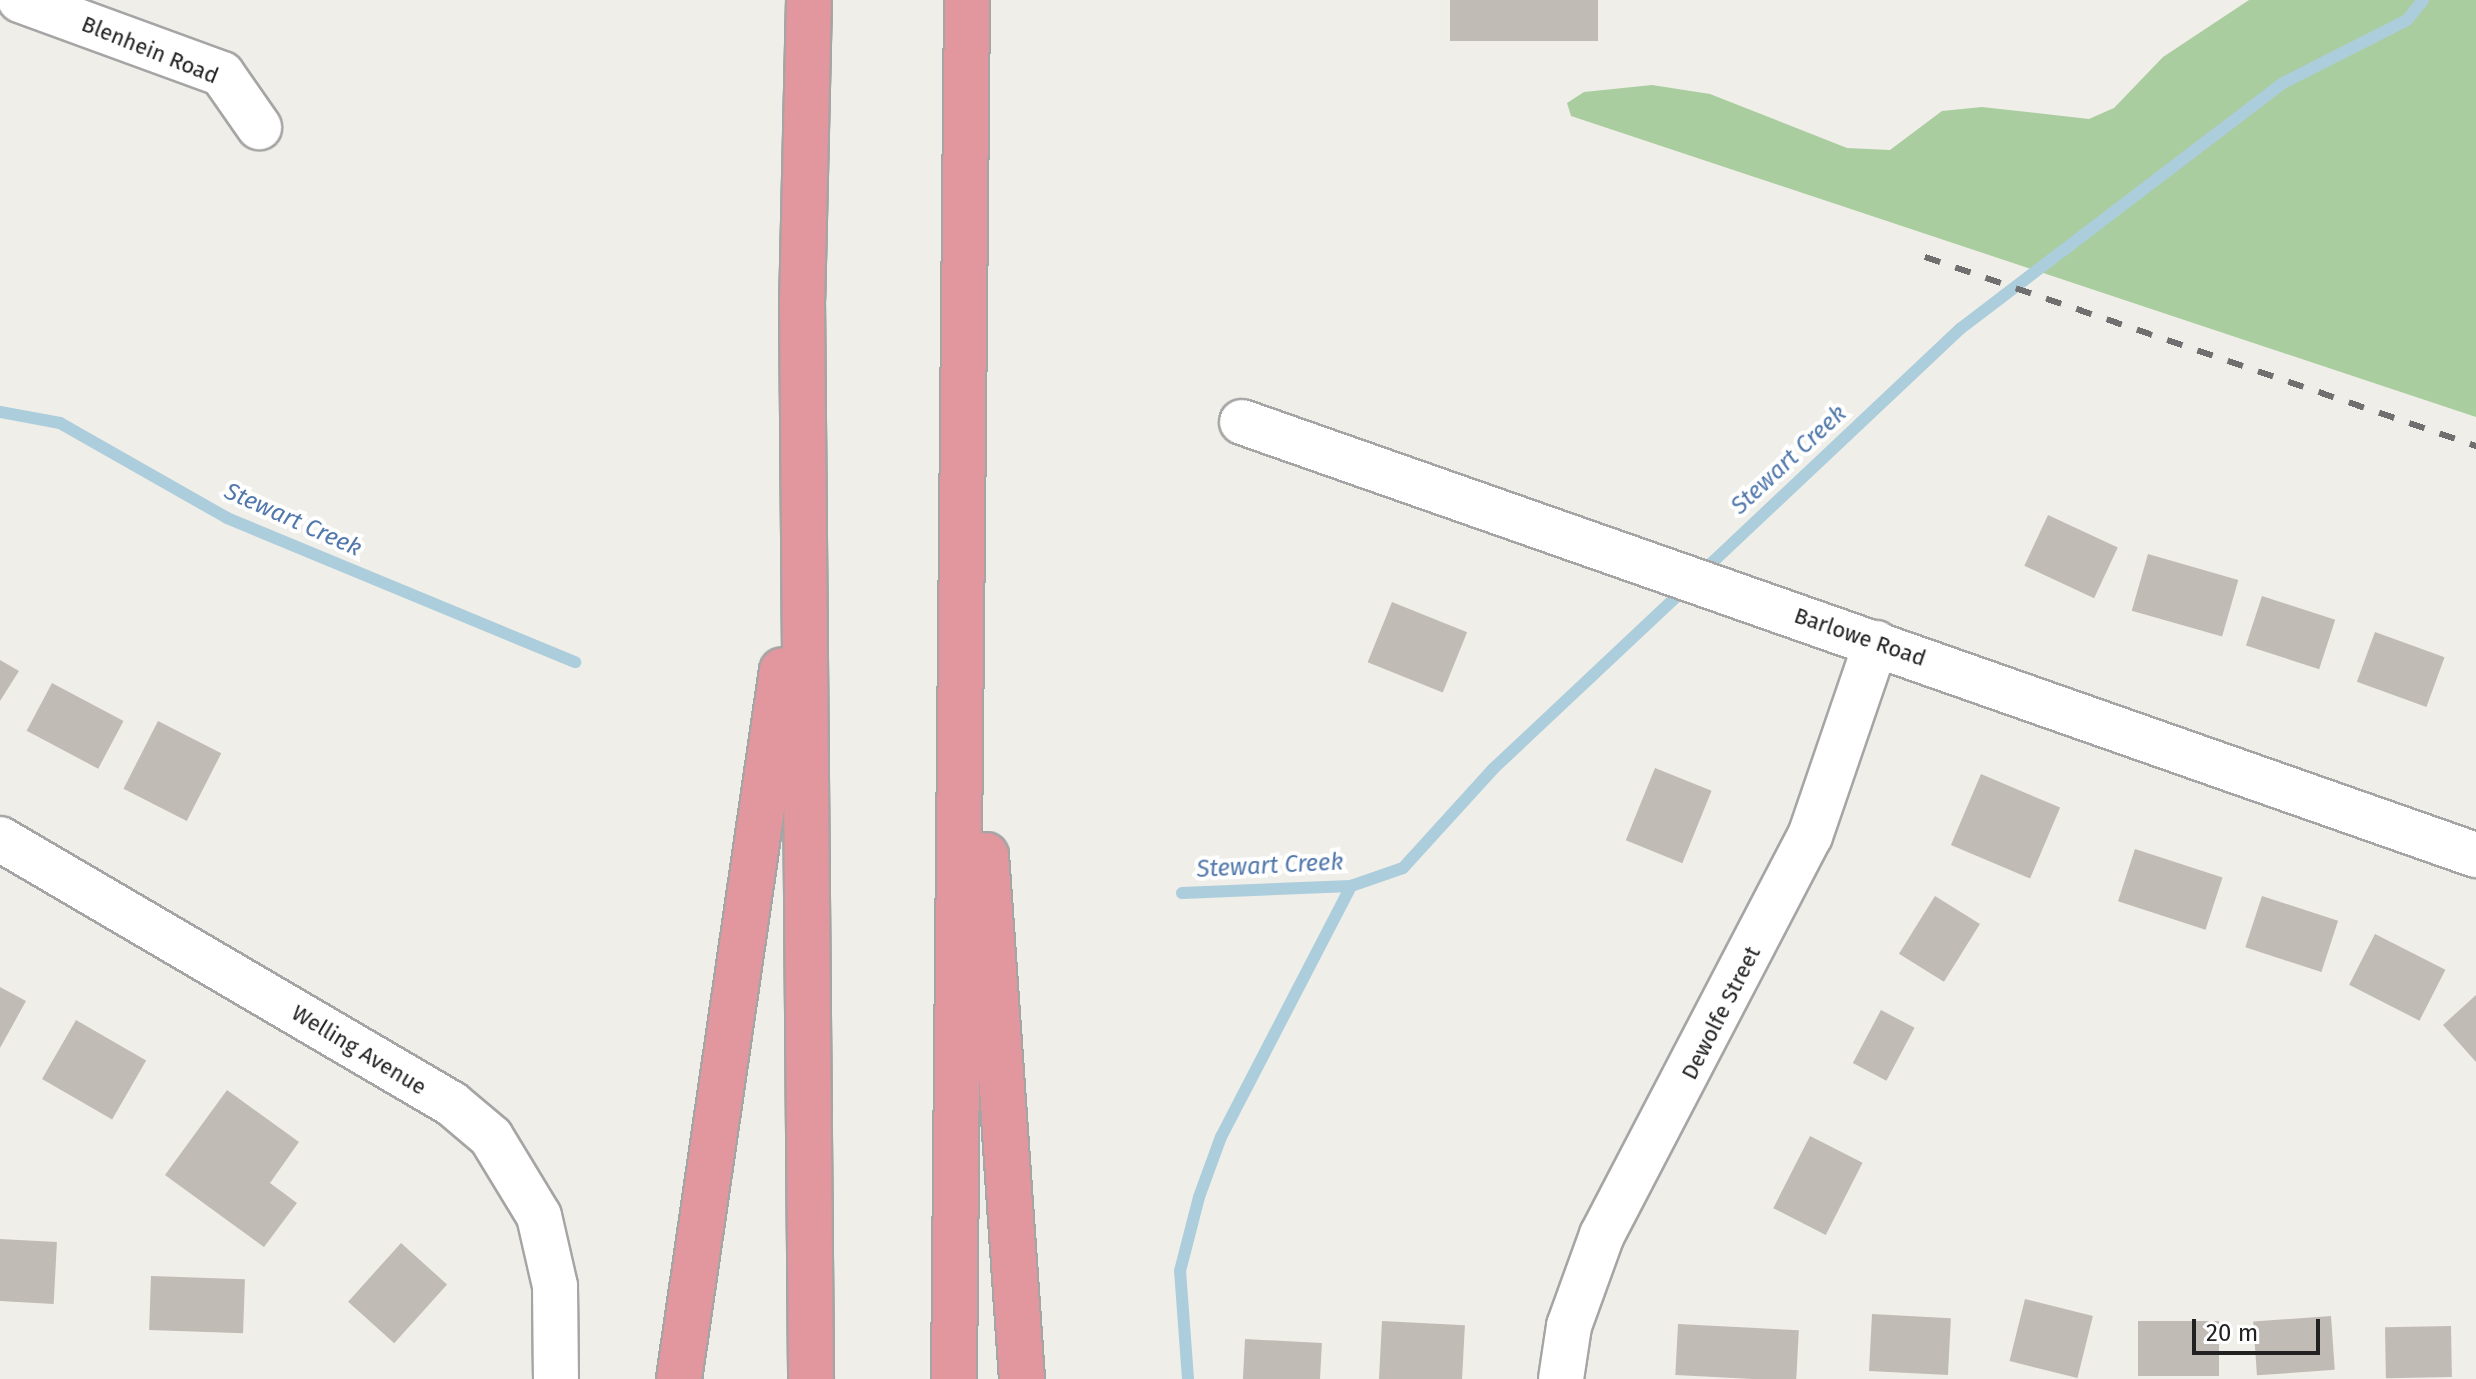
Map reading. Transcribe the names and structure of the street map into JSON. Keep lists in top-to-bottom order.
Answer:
{
  "streets": {
    "street": [
      "Blenhein Road",
      "Barlowe Road",
      "Dewolfe Street",
      "Welling Avenue"
    ]
  },
  "crossings": [
    ["Barlowe Road", "Dewolfe Street"]
  ],
  "water": ["Stewart Creek"],
  "scale_bar": "20 m"
}
